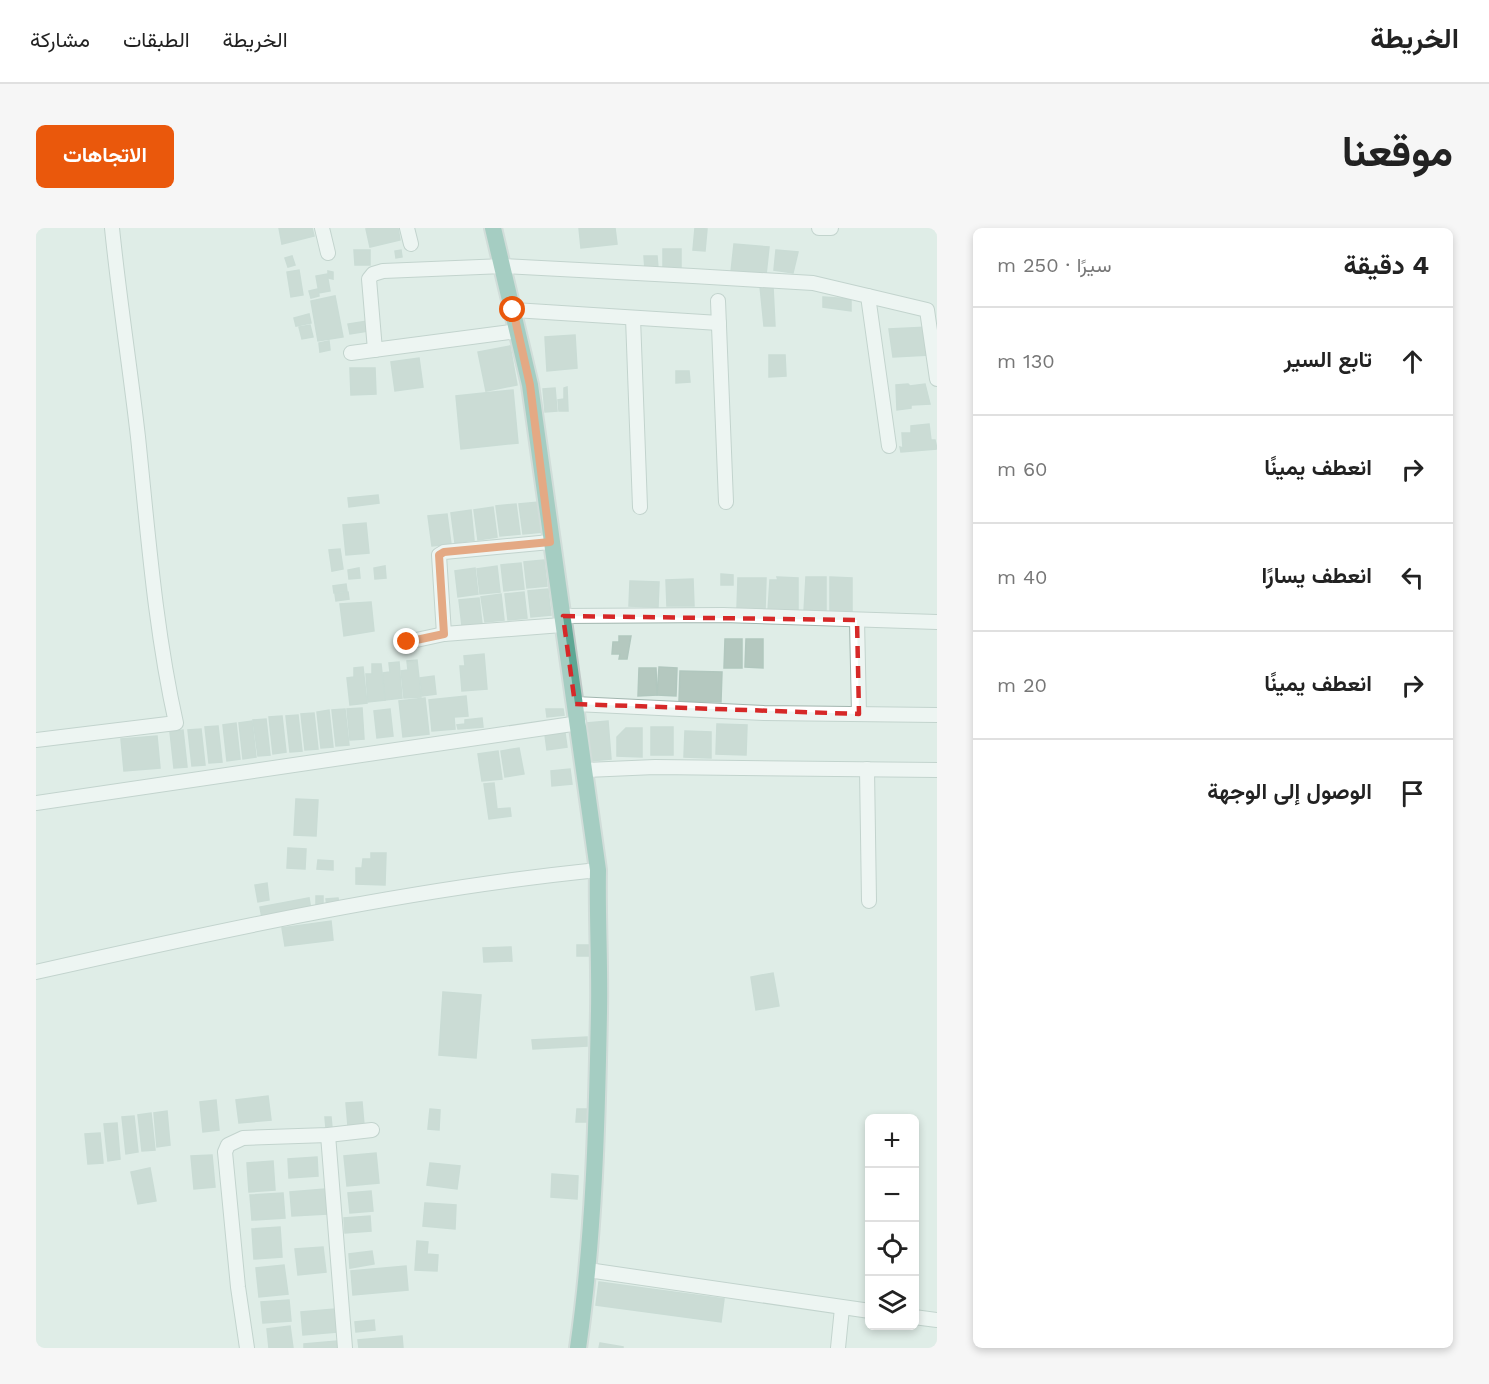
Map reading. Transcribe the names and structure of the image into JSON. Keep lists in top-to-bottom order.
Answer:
{
  "page": {
    "header": "الخريطة",
    "nav": ["الخريطة", "الطبقات", "مشاركة"],
    "title": "موقعنا",
    "buttons": "الاتجاهات",
    "heading": ["4 دقيقة", "سيرًا · 250 m"],
    "list": [
      ["تابع السير", "130 m"],
      ["انعطف يمينًا", "60 m"],
      ["انعطف يسارًا", "40 m"],
      ["انعطف يمينًا", "20 m"],
      "الوصول إلى الوجهة"
    ],
    "map_buttons": ["+", "−"]
  }
}
